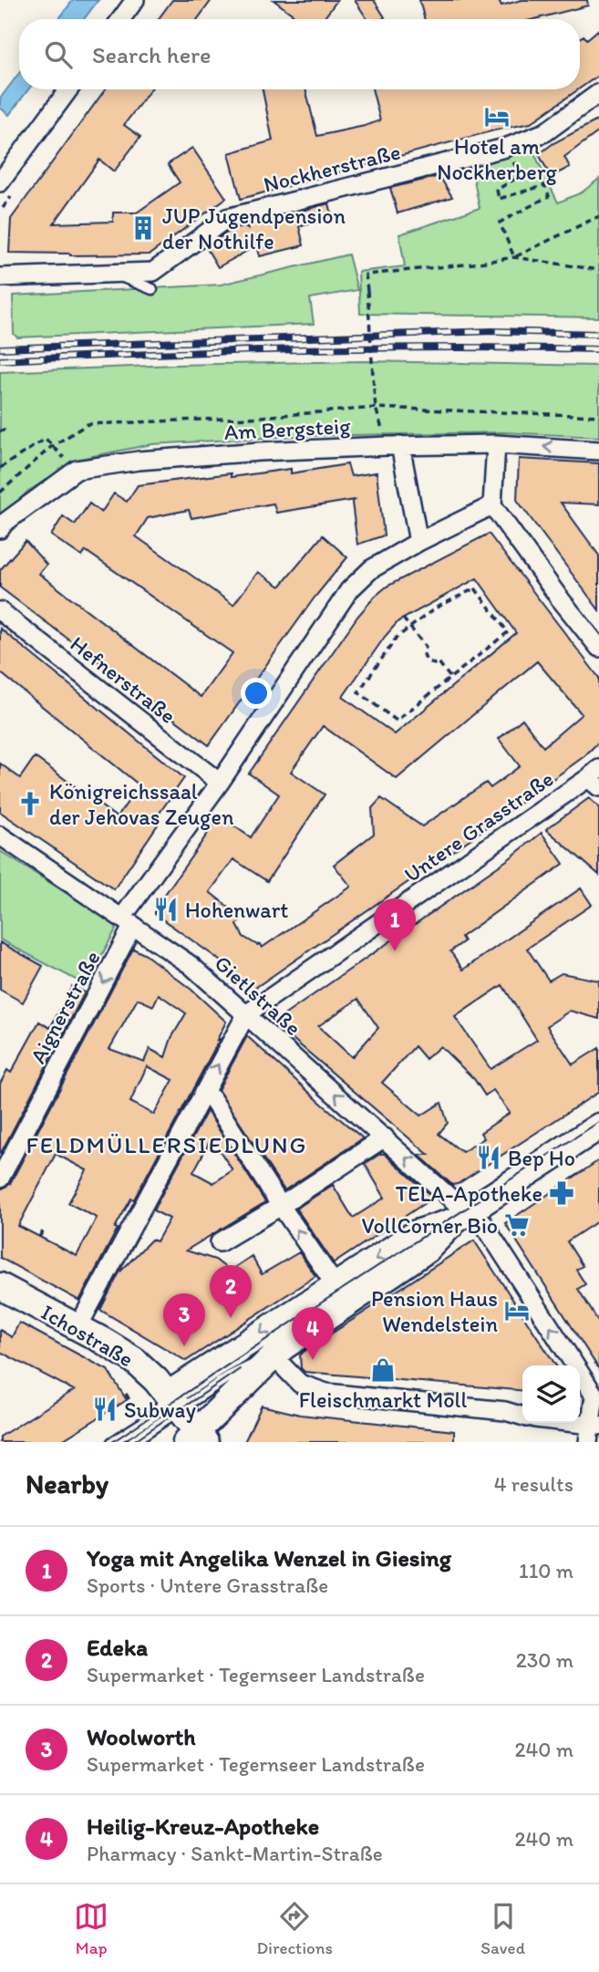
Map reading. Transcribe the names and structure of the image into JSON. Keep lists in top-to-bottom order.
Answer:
{
  "streets": {
    "main road": ["Ichostraße"],
    "street": [
      "Nockherstraße",
      "Am Bergsteig",
      "Hefnerstraße",
      "Untere Grasstraße",
      "Gietlstraße",
      "Aignerstraße"
    ]
  },
  "crossings": [
    ["Hefnerstraße", "Aignerstraße"],
    ["Untere Grasstraße", "Gietlstraße"],
    ["Untere Grasstraße", "Ichostraße"],
    ["Gietlstraße", "Aignerstraße"]
  ],
  "districts": ["FELDMÜLLERSIEDLUNG"],
  "places": {
    "hotel": ["Hotel am Nockherberg", "Pension Haus Wendelstein"],
    "building": ["JUP Jugendpension der Nothilfe"],
    "church": ["Königreichssaal der Jehovas Zeugen"],
    "restaurant": ["Hohenwart", "Bep Ho", "Subway"],
    "pharmacy": ["TELA-Apotheke"],
    "supermarket": ["VollCorner Bio"],
    "shop": ["Fleischmarkt Moll"]
  },
  "page": {
    "search": "Search here",
    "pins": [
      "1",
      "2",
      "3",
      "4"
    ],
    "heading": ["Nearby", "4 results"],
    "list": [
      {
        "mark": "1",
        "name": "Yoga mit Angelika Wenzel in Giesing",
        "note": "Sports · Untere Grasstraße",
        "value": "110 m"
      },
      {
        "mark": "2",
        "name": "Edeka",
        "note": "Supermarket · Tegernseer Landstraße",
        "value": "230 m"
      },
      {
        "mark": "3",
        "name": "Woolworth",
        "note": "Supermarket · Tegernseer Landstraße",
        "value": "240 m"
      },
      {
        "mark": "4",
        "name": "Heilig-Kreuz-Apotheke",
        "note": "Pharmacy · Sankt-Martin-Straße",
        "value": "240 m"
      }
    ],
    "nav": ["Map", "Directions", "Saved"]
  }
}
